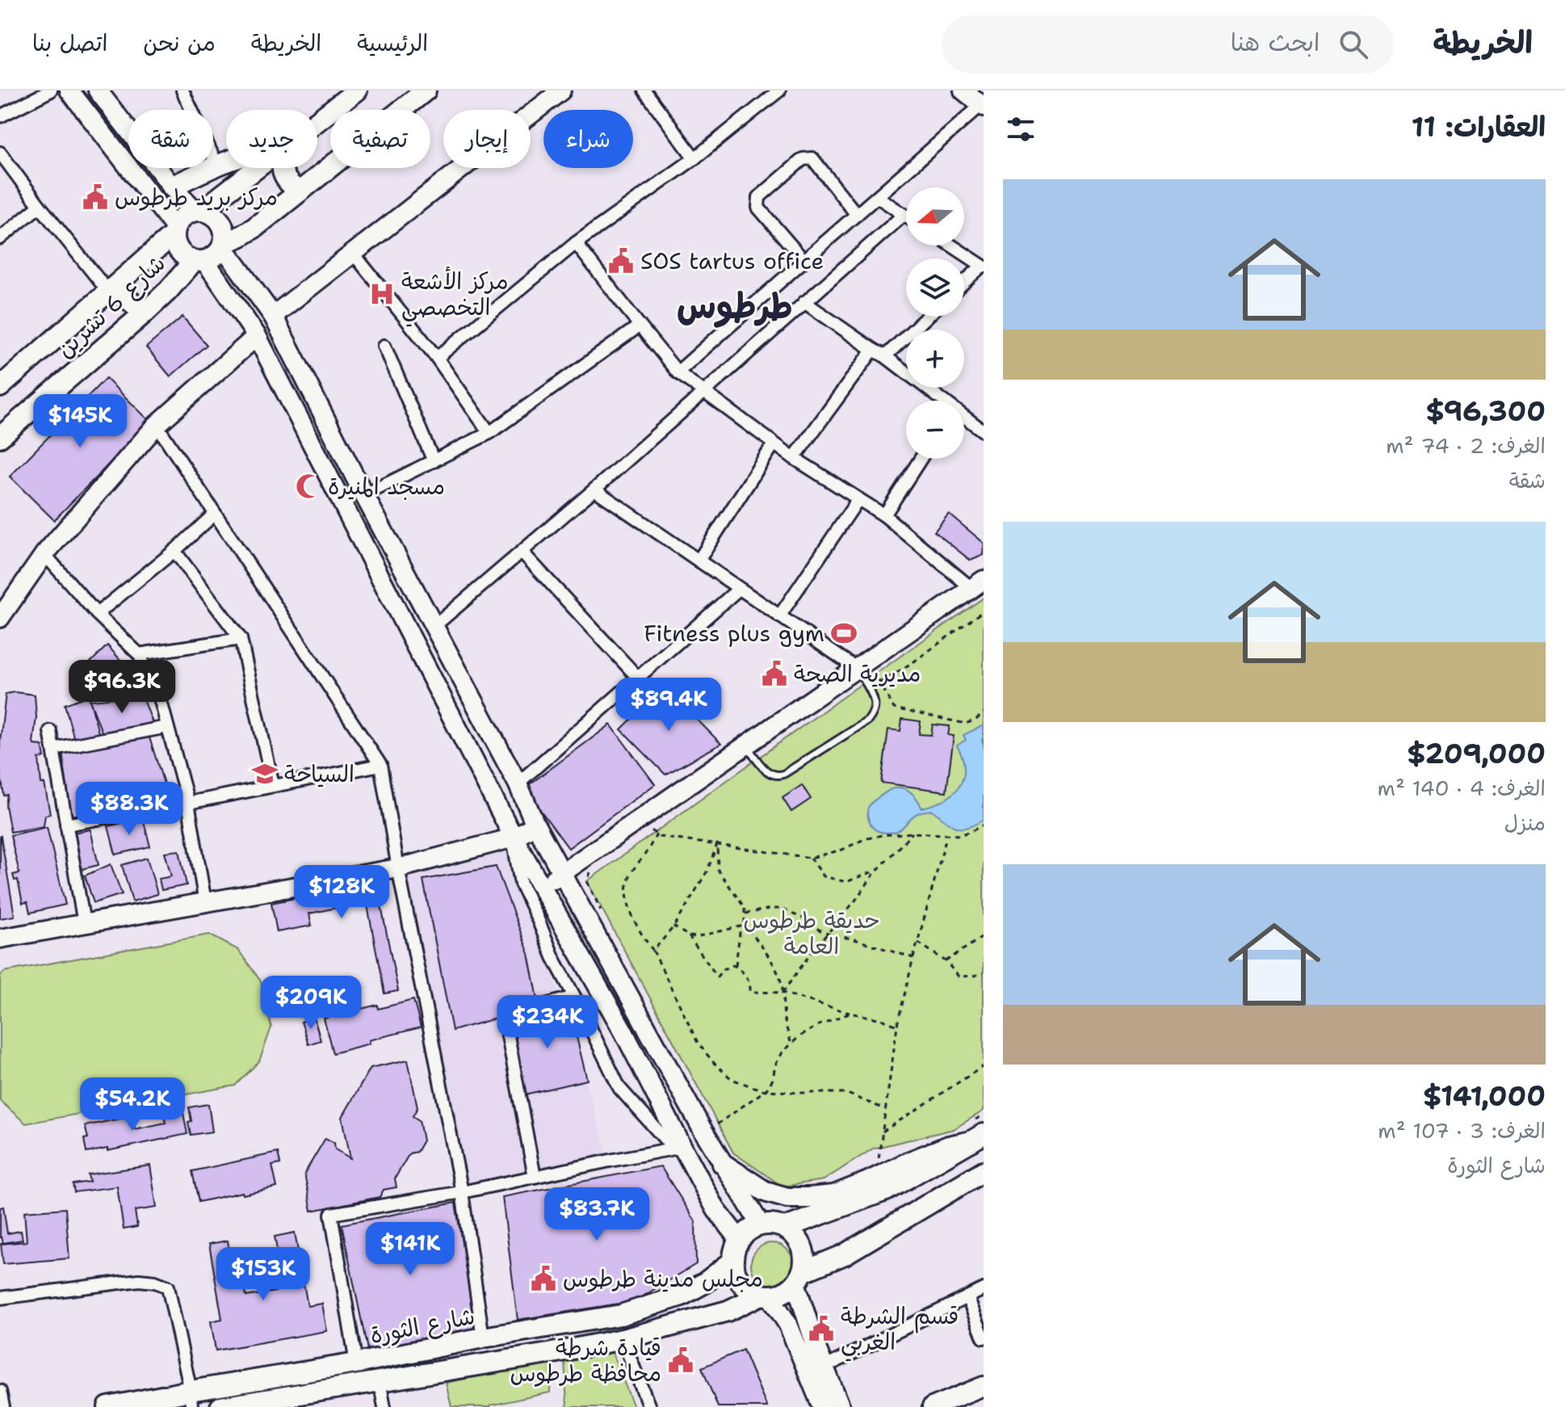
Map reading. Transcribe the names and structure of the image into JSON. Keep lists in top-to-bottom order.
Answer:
{
  "streets": {
    "main road": ["شارع 6 تشرين", "شارع الثورة"]
  },
  "districts": ["طرطوس"],
  "parks": ["حديقة طرطوس العامة"],
  "places": {
    "public building": [
      "مركز بريد طرطوس",
      "SOS tartus office",
      "مديرية الصحة",
      "مجلس مدينة طرطوس",
      "قسم الشرطة الغربي",
      "قيادة شرطة محافظة طرطوس"
    ],
    "hospital": ["مركز الأشعة التخصصي"],
    "mosque": ["مسجد المنيرة"],
    "sports": ["Fitness plus gym"],
    "school or university": ["السياحة"]
  },
  "north": "left",
  "page": {
    "header": "الخريطة",
    "search": "ابحث هنا",
    "nav": [
      "الرئيسية",
      "الخريطة",
      "من نحن",
      "اتصل بنا"
    ],
    "heading": "العقارات: 11",
    "chip": [
      "شراء",
      "إيجار",
      "تصفية",
      "جديد",
      "شقة"
    ],
    "list": [
      {
        "name": "$96,300",
        "note": "الغرف: 2 · 74 m² · شقة"
      },
      {
        "name": "$209,000",
        "note": "الغرف: 4 · 140 m² · منزل"
      },
      {
        "name": "$141,000",
        "note": "الغرف: 3 · 107 m² · شارع الثورة"
      }
    ],
    "map_buttons": ["+", "−"],
    "price": [
      "$145K",
      "$96.3K",
      "$89.4K",
      "$88.3K",
      "$128K",
      "$209K",
      "$234K",
      "$54.2K",
      "$83.7K",
      "$141K",
      "$153K"
    ]
  }
}
